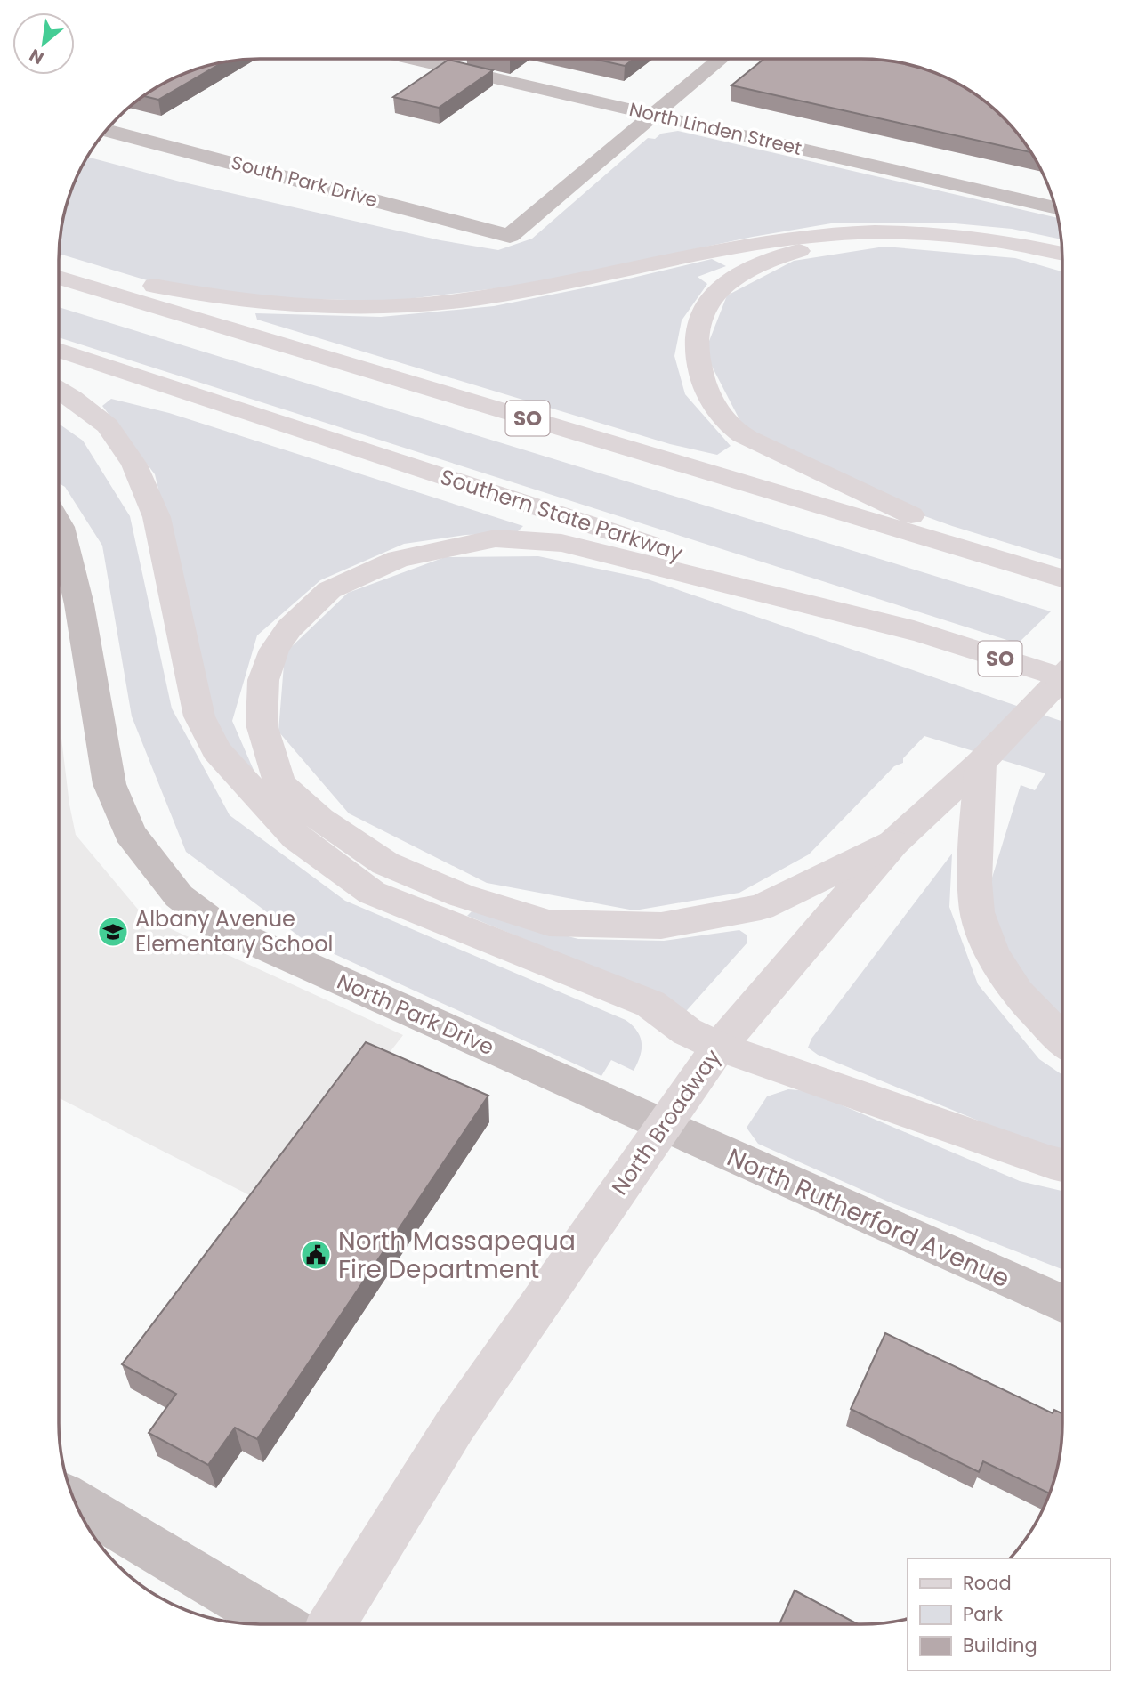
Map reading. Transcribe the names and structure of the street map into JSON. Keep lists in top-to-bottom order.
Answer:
{
  "streets": {
    "main road": ["SO", "Southern State Parkway", "North Broadway"],
    "street": [
      "North Linden Street",
      "South Park Drive",
      "North Park Drive",
      "North Rutherford Avenue"
    ]
  },
  "crossings": [
    ["North Linden Street", "South Park Drive"],
    ["North Park Drive", "North Broadway"],
    ["North Park Drive", "North Rutherford Avenue"],
    ["North Broadway", "North Rutherford Avenue"]
  ],
  "places": {
    "school or university": ["Albany Avenue Elementary School"],
    "public building": ["North Massapequa Fire Department"]
  },
  "legend": ["Road", "Park", "Building"],
  "north": "bottom left"
}
